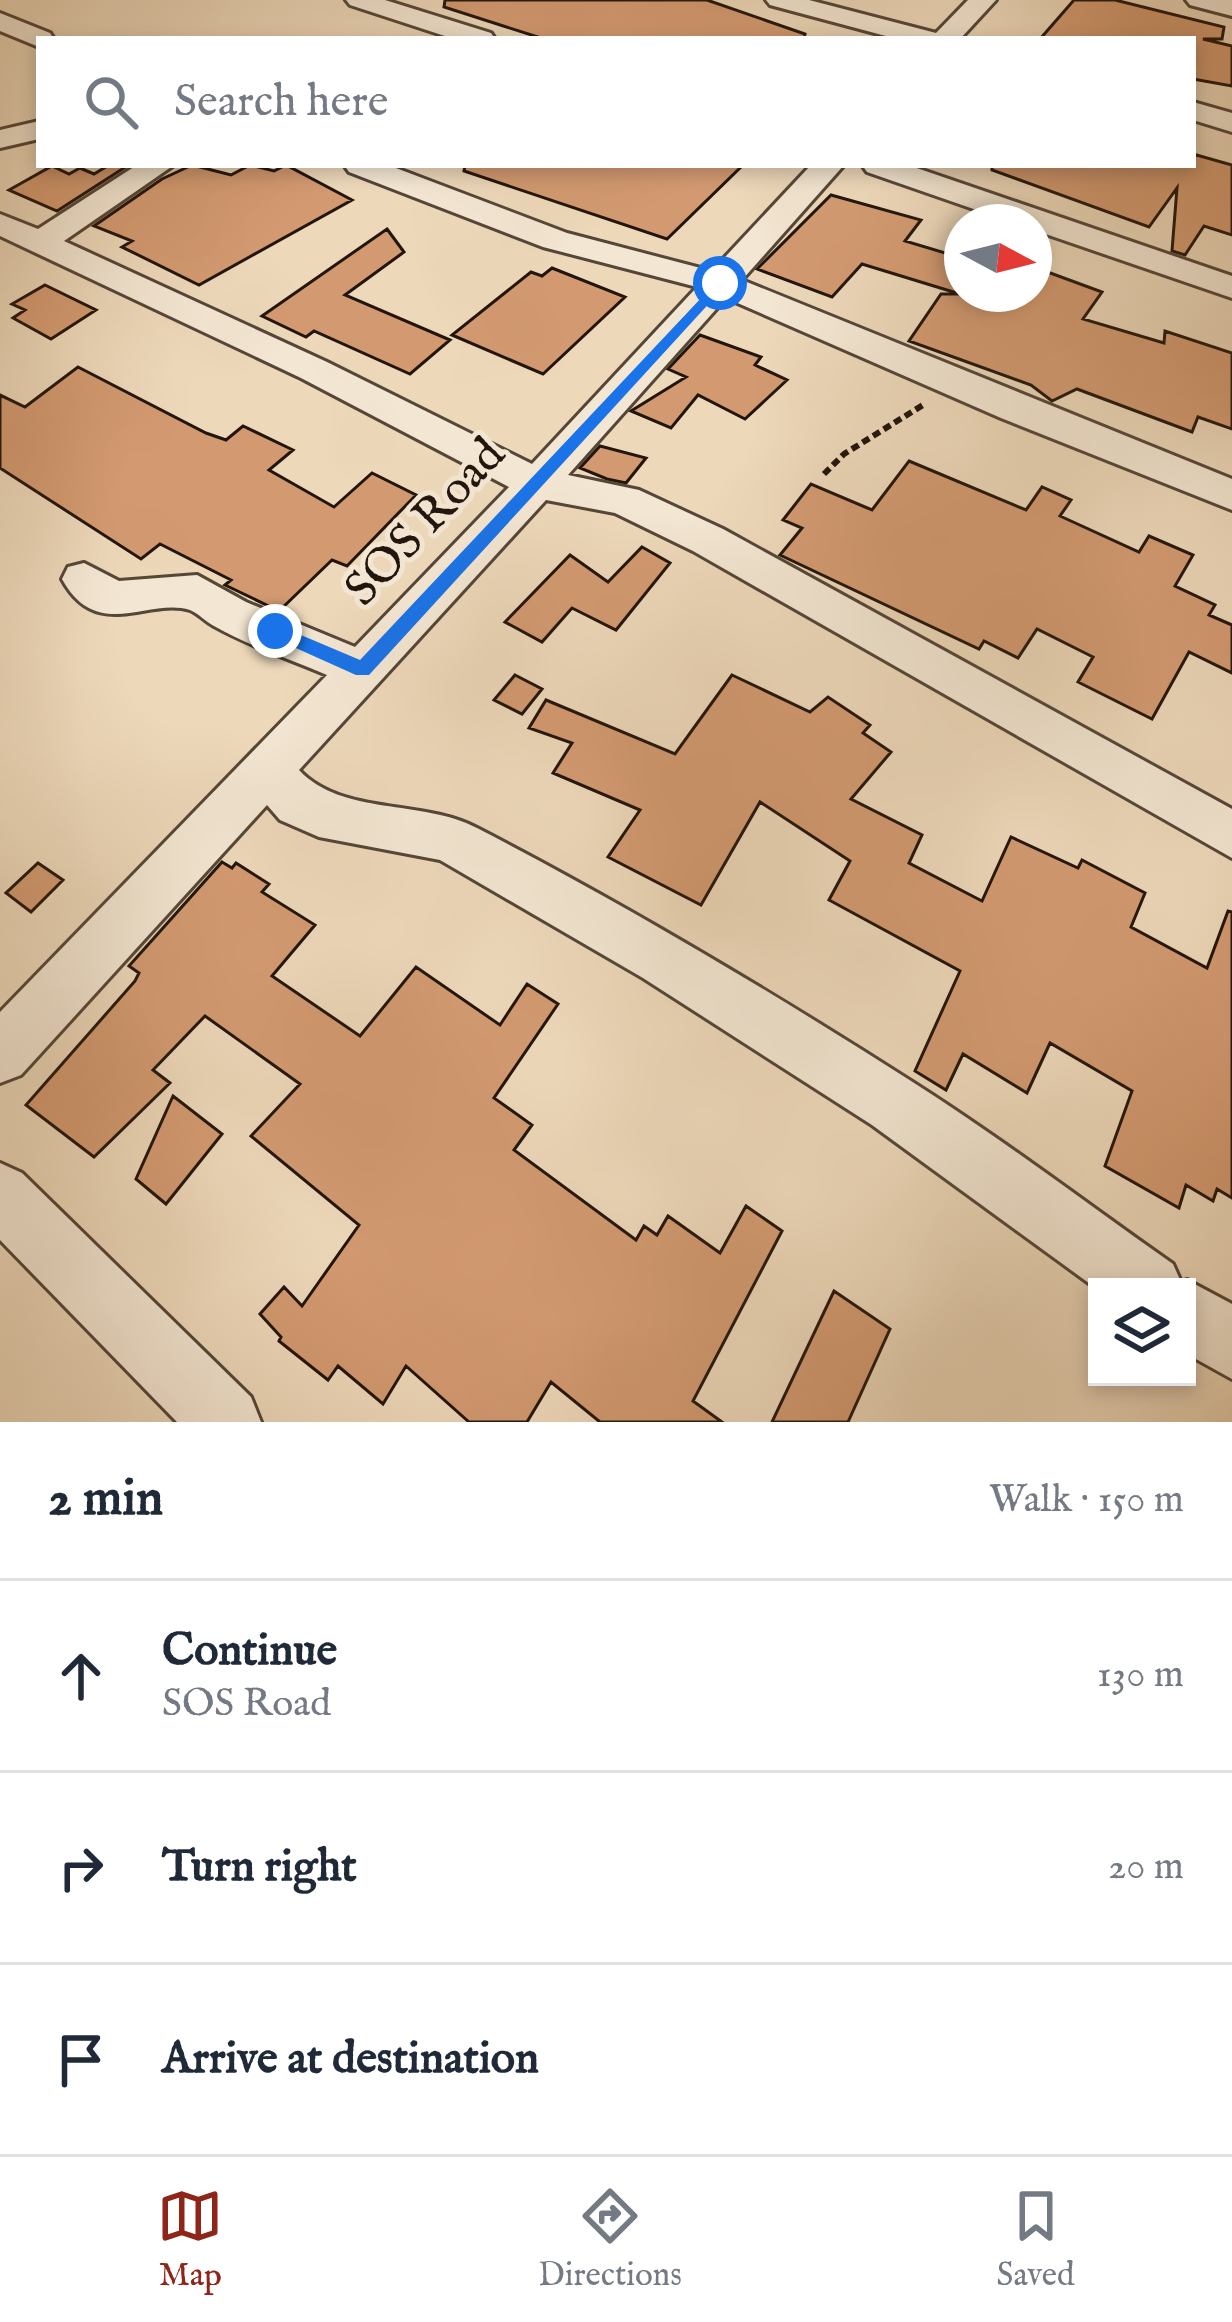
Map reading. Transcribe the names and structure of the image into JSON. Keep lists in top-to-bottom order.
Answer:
{
  "streets": {
    "street": ["SOS Road"]
  },
  "north": "right",
  "page": {
    "search": "Search here",
    "heading": ["2 min", "Walk · 150 m"],
    "list": [
      ["Continue", "SOS Road", "130 m"],
      ["Turn right", "20 m"],
      "Arrive at destination"
    ],
    "nav": ["Map", "Directions", "Saved"]
  }
}
